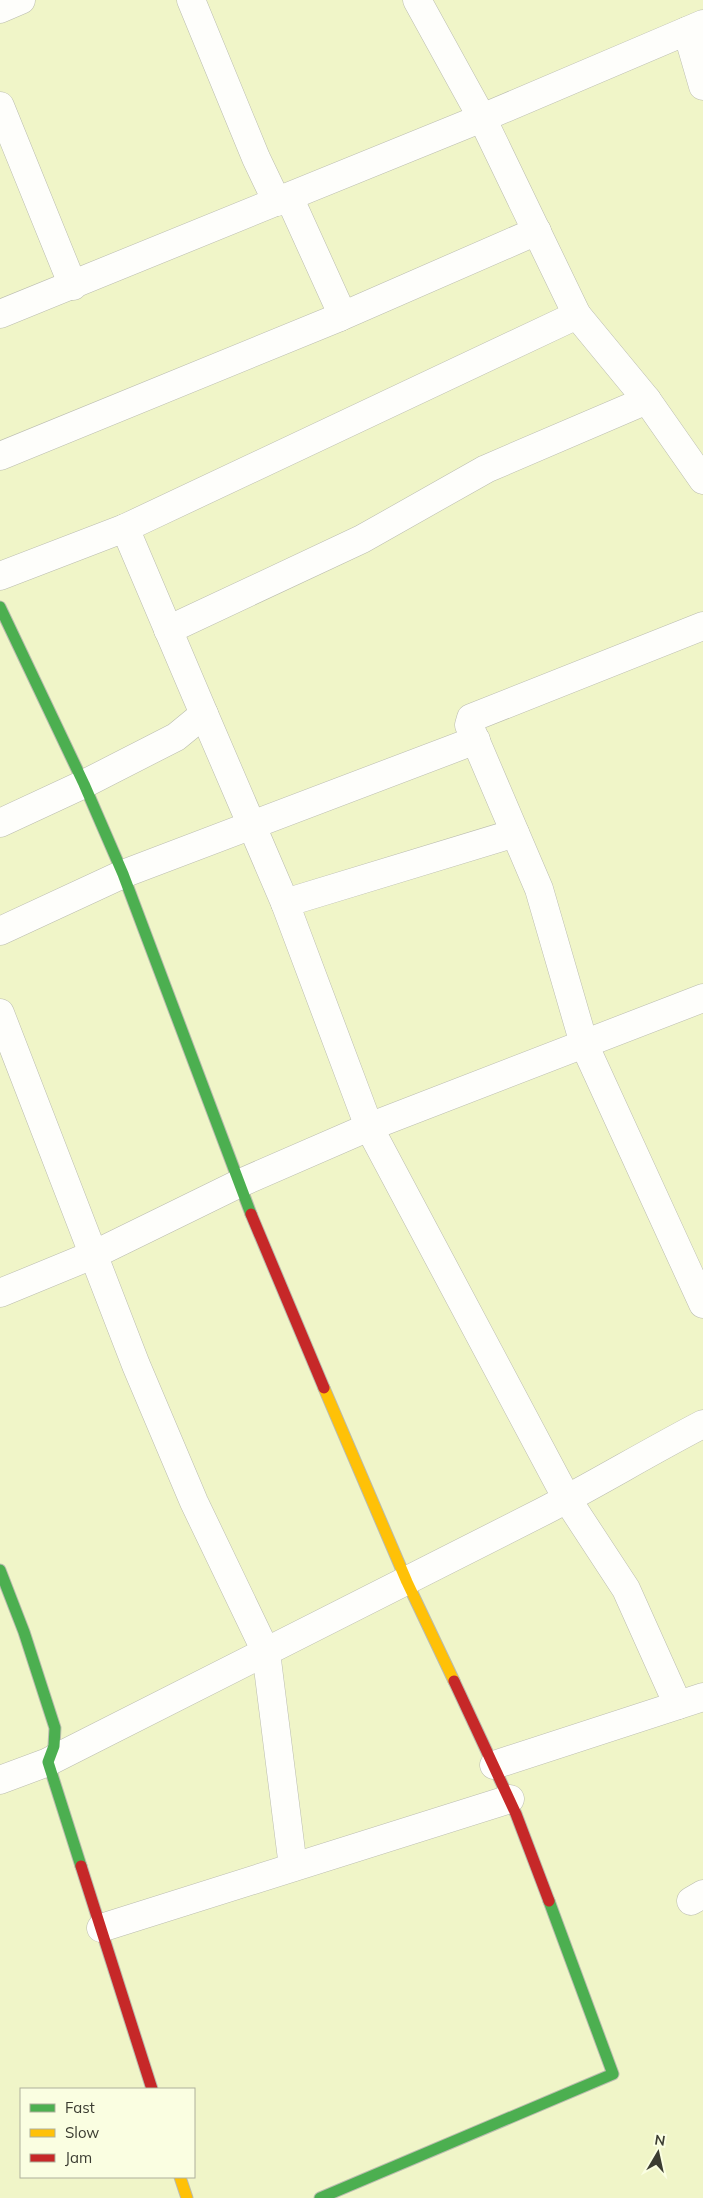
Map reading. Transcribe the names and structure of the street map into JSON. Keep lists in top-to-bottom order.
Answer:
{
  "legend": ["Fast", "Slow", "Jam"],
  "north": "top"
}
